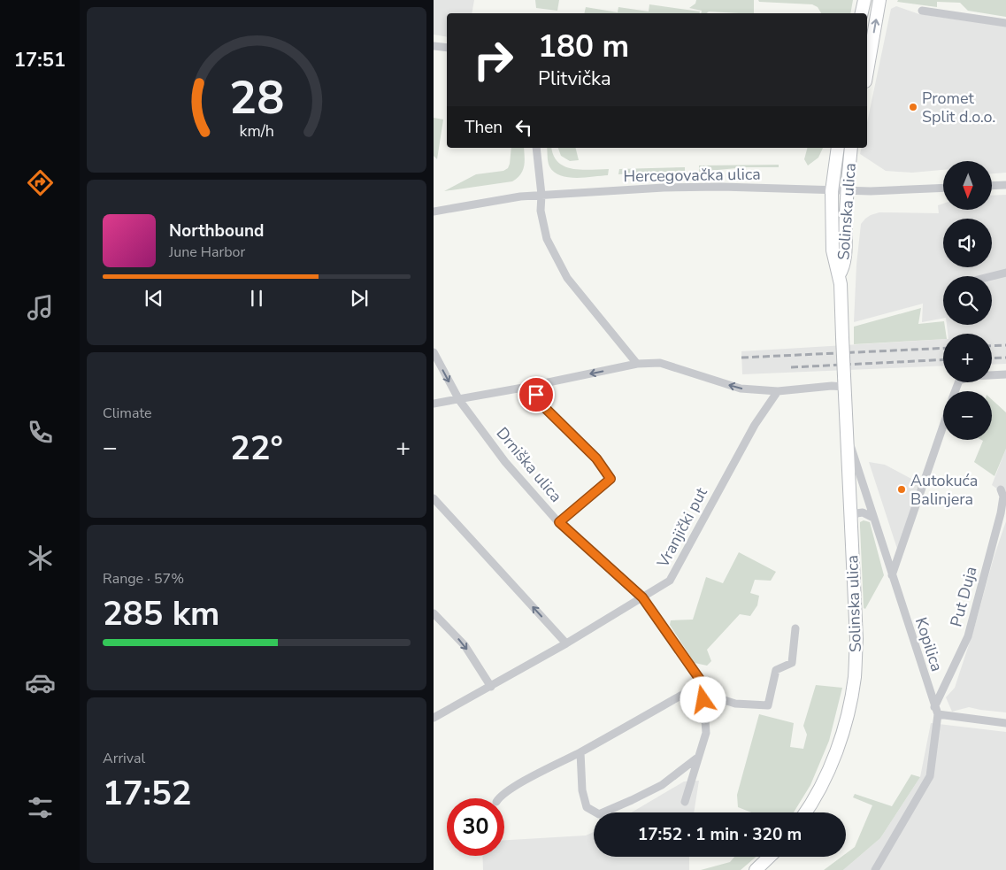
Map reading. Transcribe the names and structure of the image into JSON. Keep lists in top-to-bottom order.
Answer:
{
  "streets": {
    "main road": ["Solinska ulica"],
    "street": [
      "Hercegovačka ulica",
      "Drniška ulica",
      "Vranjički put",
      "Put Duja",
      "Kopilica"
    ]
  },
  "crossings": [
    ["Hercegovačka ulica", "Solinska ulica"],
    ["Solinska ulica", "Kopilica"],
    ["Drniška ulica", "Vranjički put"],
    ["Put Duja", "Kopilica"]
  ],
  "places": ["Promet Split d.o.o.", "Autokuća Balinjera"],
  "north": "bottom",
  "page": {
    "tabs": "17:51",
    "turn": ["180 m", "Plitvička"],
    "then": "Then",
    "map_buttons": ["+", "−"],
    "song": ["Northbound", "June Harbor"],
    "tile": [
      "Climate",
      ["Range · 57%", "285 km"],
      ["Arrival", "17:52"]
    ],
    "heat": ["−", "22°", "+"],
    "limit": "30",
    "trip": "17:52 · 1 min · 320 m",
    "gauge": ["28", "km/h"]
  }
}
